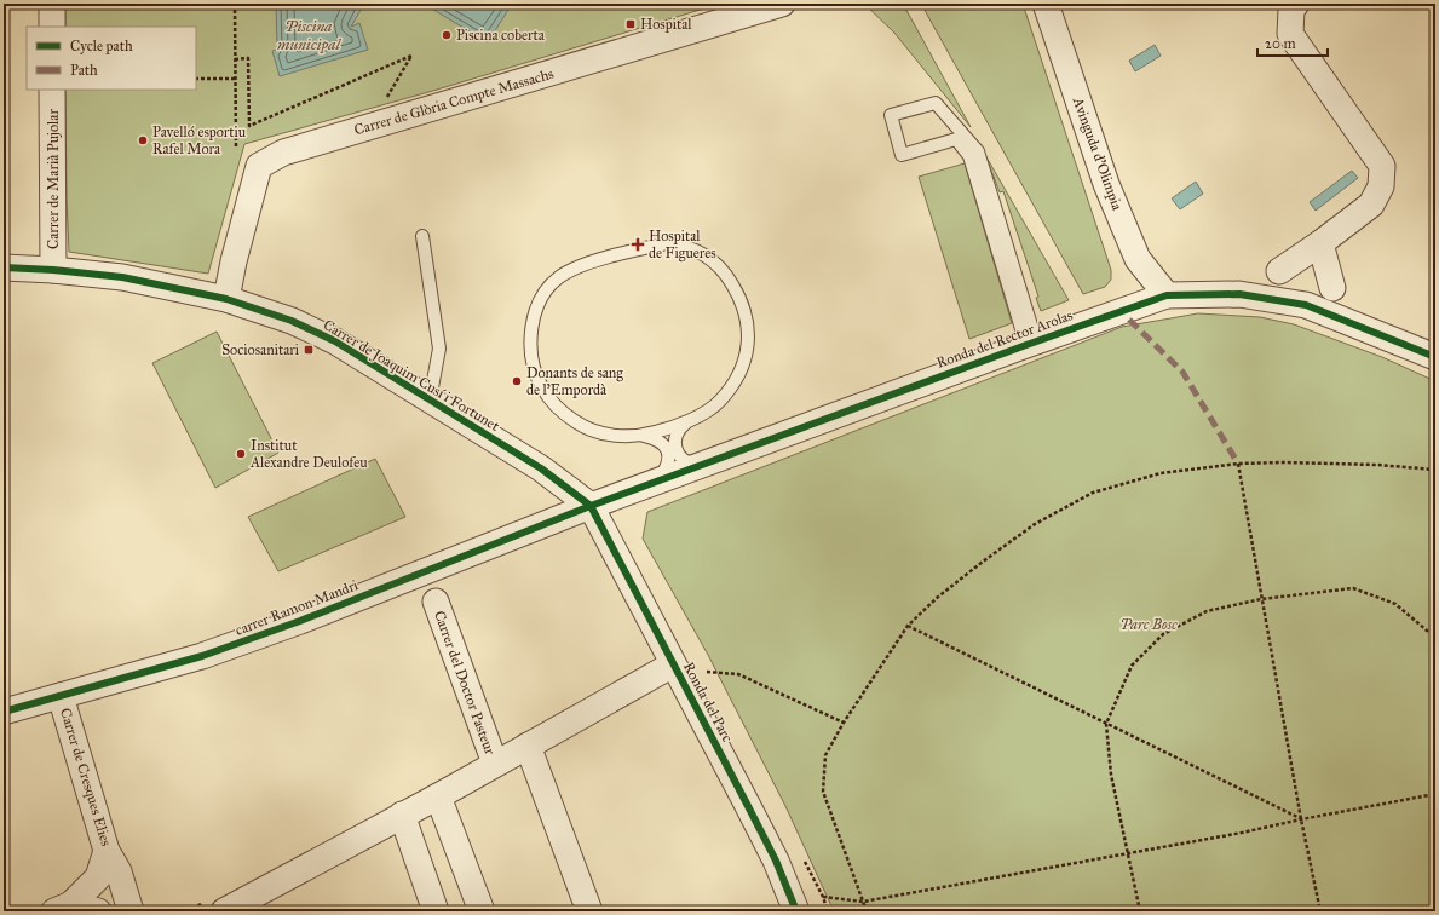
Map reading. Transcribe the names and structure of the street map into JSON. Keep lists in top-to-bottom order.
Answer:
{
  "streets": {
    "street": [
      "Carrer de Glòria Compte Massachs",
      "Avinguda d'Olimpia",
      "Carrer de Marià Pujolar",
      "Ronda del Rector Arolas",
      "Carrer de Joaquim Cusí i Fortunet",
      "carrer Ramon Mandri",
      "Carrer del Doctor Pasteur",
      "Ronda del Parc",
      "Carrer de Cresques Elies"
    ]
  },
  "crossings": [
    ["Carrer de Glòria Compte Massachs", "Carrer de Joaquim Cusí i Fortunet"],
    ["Avinguda d'Olimpia", "Ronda del Rector Arolas"],
    ["Carrer de Marià Pujolar", "Carrer de Joaquim Cusí i Fortunet"],
    ["Ronda del Rector Arolas", "Carrer de Joaquim Cusí i Fortunet"],
    ["Ronda del Rector Arolas", "carrer Ramon Mandri"],
    ["Ronda del Rector Arolas", "Ronda del Parc"],
    ["Carrer de Joaquim Cusí i Fortunet", "carrer Ramon Mandri"],
    ["Carrer de Joaquim Cusí i Fortunet", "Ronda del Parc"],
    ["carrer Ramon Mandri", "Ronda del Parc"],
    ["carrer Ramon Mandri", "Carrer de Cresques Elies"],
    ["Carrer del Doctor Pasteur", "Ronda del Parc"]
  ],
  "water": ["Piscina municipal"],
  "parks": ["Parc Bosc"],
  "places": {
    "transit": ["Hospital", "Sociosanitari"],
    "other": [
      "Piscina coberta",
      "Pavelló esportiu Rafel Mora",
      "Donants de sang de l'Empordà",
      "Institut Alexandre Deulofeu"
    ],
    "health": ["Hospital de Figueres"]
  },
  "legend": ["Cycle path", "Path"],
  "scale_bar": "20 m"
}
